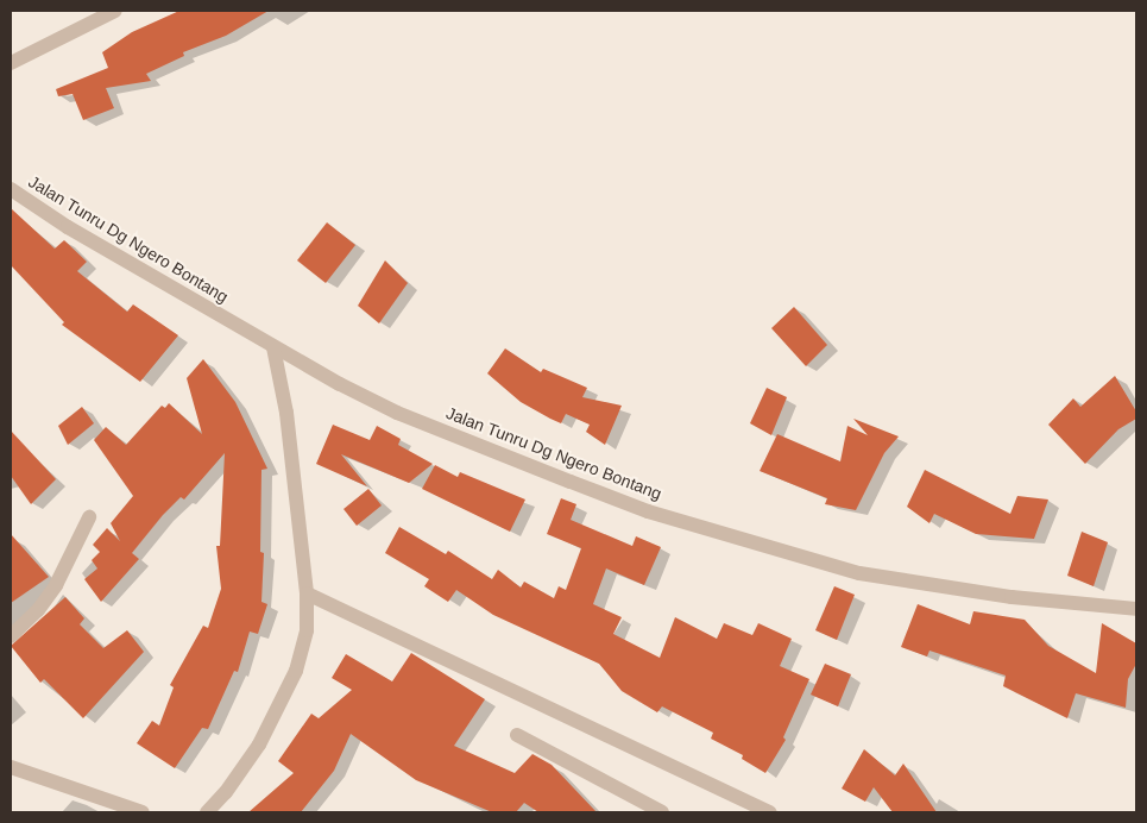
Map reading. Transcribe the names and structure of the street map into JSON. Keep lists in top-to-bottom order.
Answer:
{
  "streets": {
    "street": ["Jalan Tunru Dg Ngero Bontang"]
  }
}
